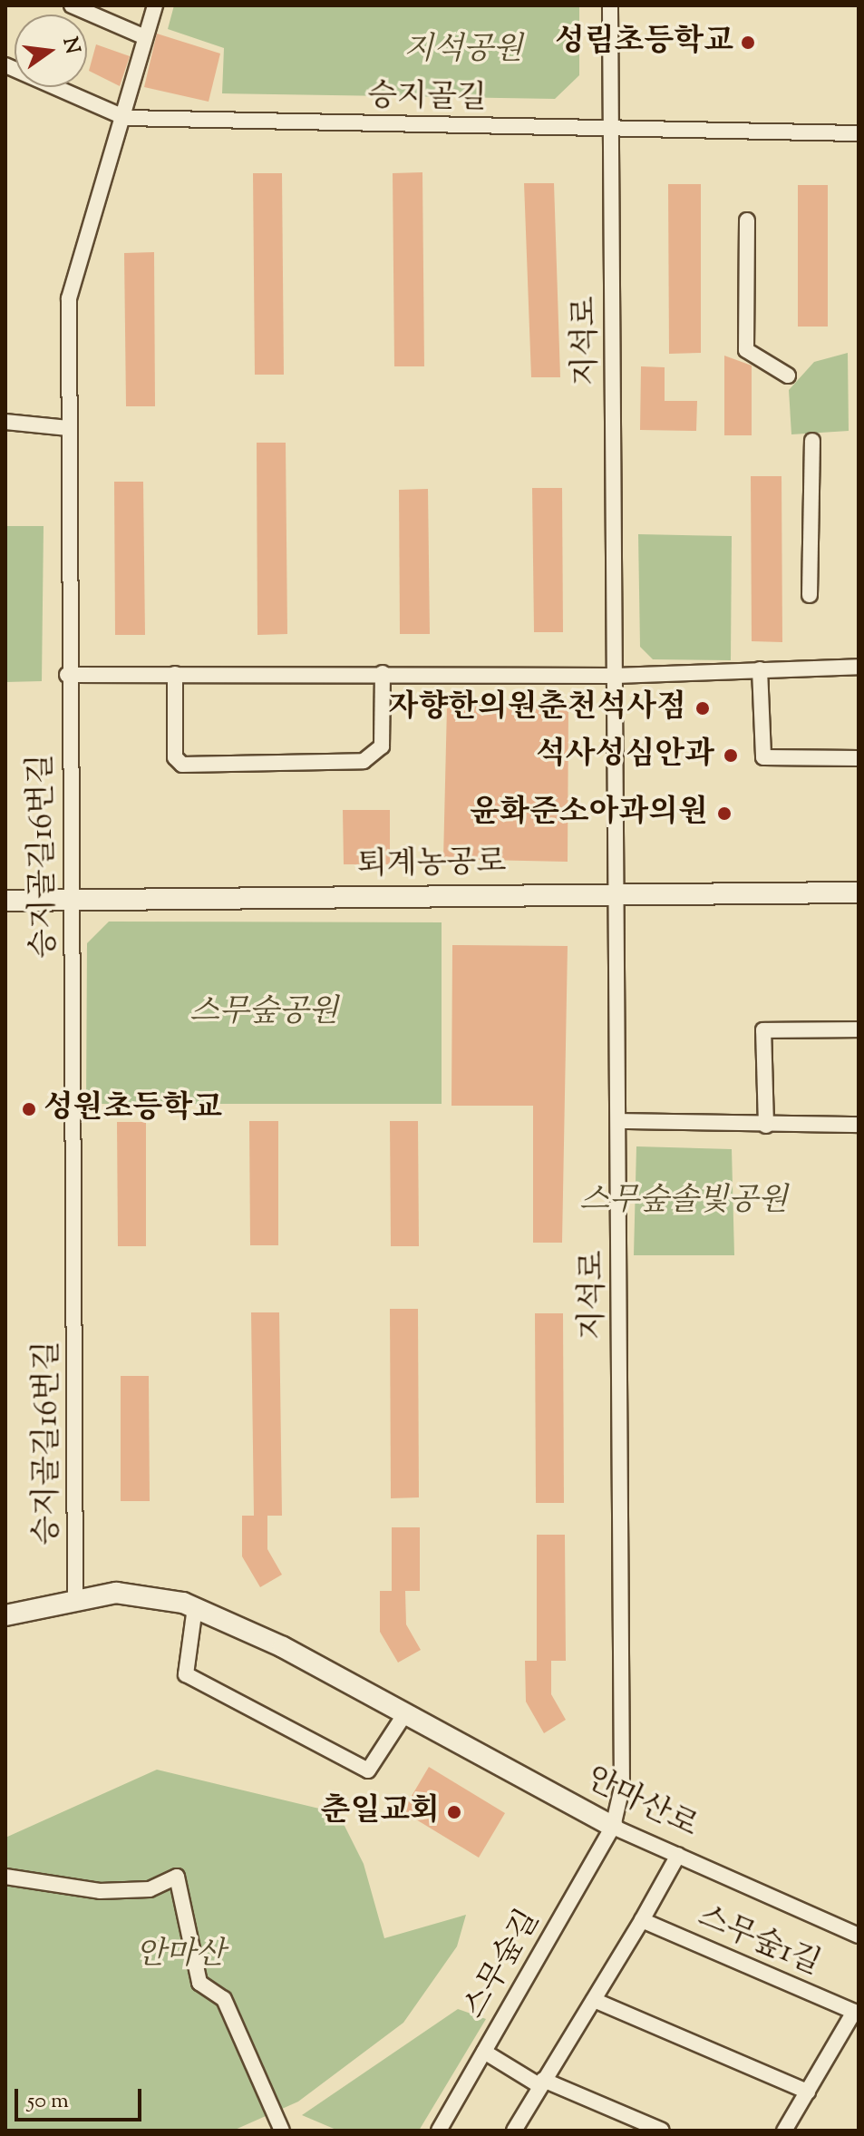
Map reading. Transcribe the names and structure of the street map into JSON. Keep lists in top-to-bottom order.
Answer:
{
  "streets": {
    "street": [
      "승지골길",
      "지석로",
      "승지골길16번길",
      "퇴계농공로",
      "안마산로",
      "스무숲1길",
      "스무숲길"
    ]
  },
  "crossings": [
    ["승지골길", "지석로"],
    ["승지골길", "승지골길16번길"],
    ["지석로", "퇴계농공로"],
    ["지석로", "안마산로"],
    ["지석로", "스무숲길"],
    ["승지골길16번길", "퇴계농공로"],
    ["승지골길16번길", "안마산로"],
    ["안마산로", "스무숲길"]
  ],
  "parks": [
    "지석공원",
    "스무숲공원",
    "스무숲솔빛공원",
    "안마산"
  ],
  "places": [
    "성림초등학교",
    "자향한의원춘천석사점",
    "석사성심안과",
    "윤화준소아과의원",
    "성원초등학교",
    "춘일교회"
  ],
  "scale_bar": "50 m",
  "north": "right"
}
